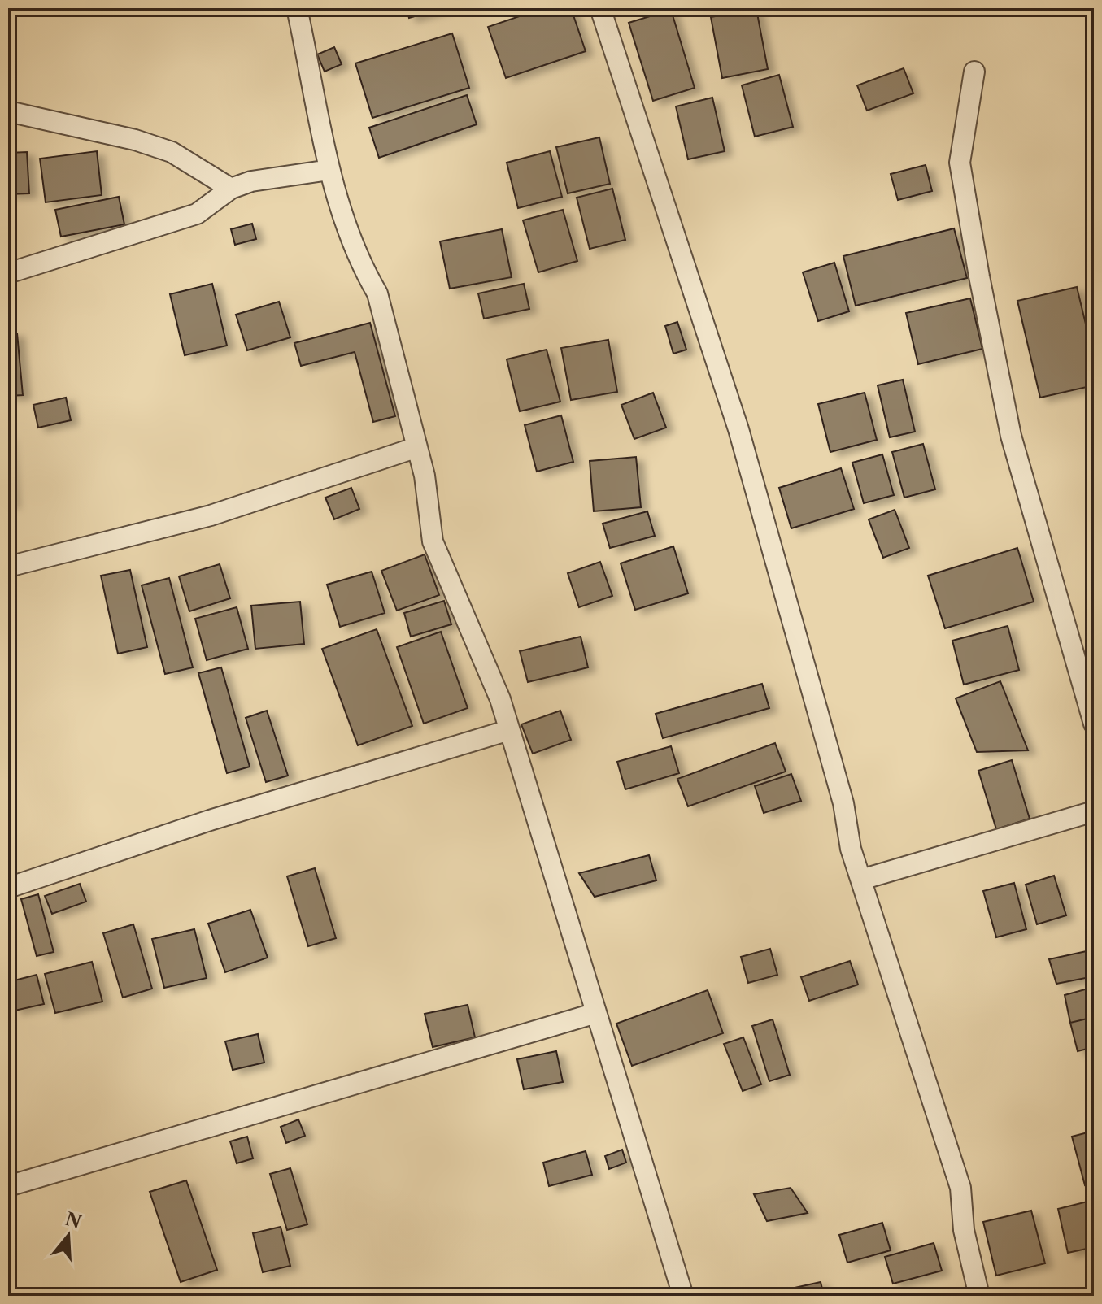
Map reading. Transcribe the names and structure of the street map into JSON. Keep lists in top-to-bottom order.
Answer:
{
  "north": "top"
}
